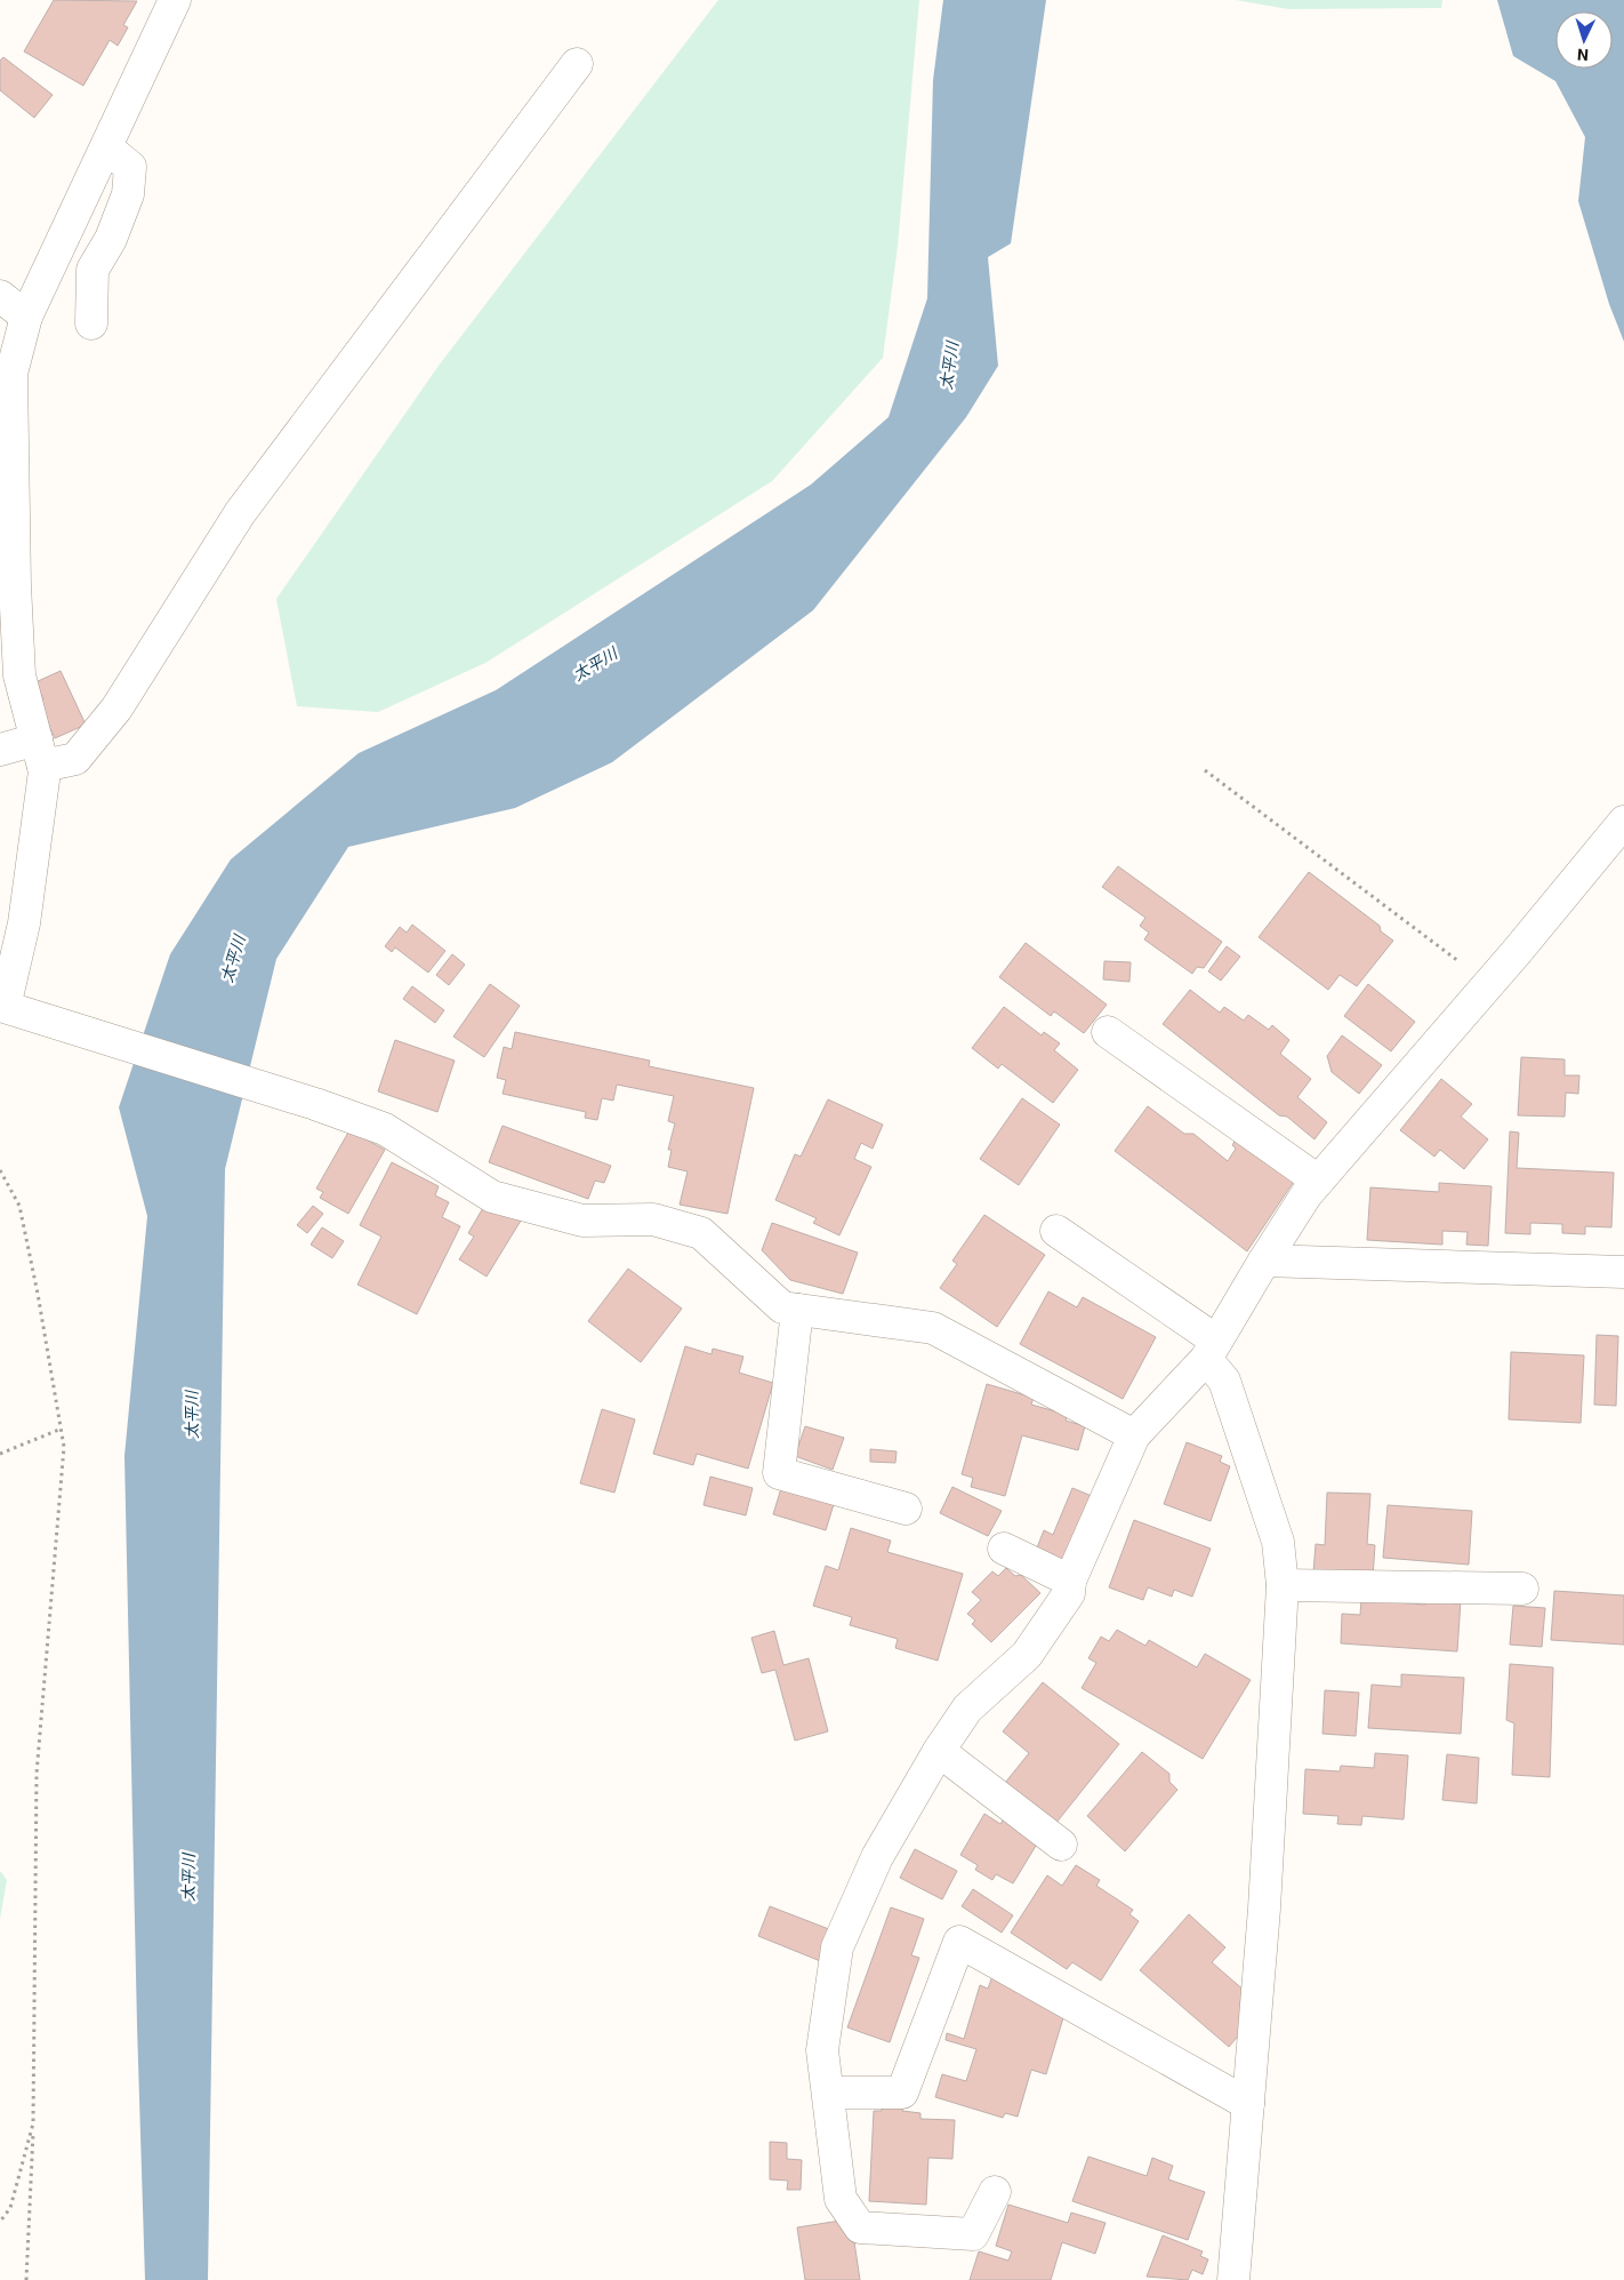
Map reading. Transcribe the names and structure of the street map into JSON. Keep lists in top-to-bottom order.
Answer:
{
  "water": ["太平川"],
  "north": "bottom"
}
